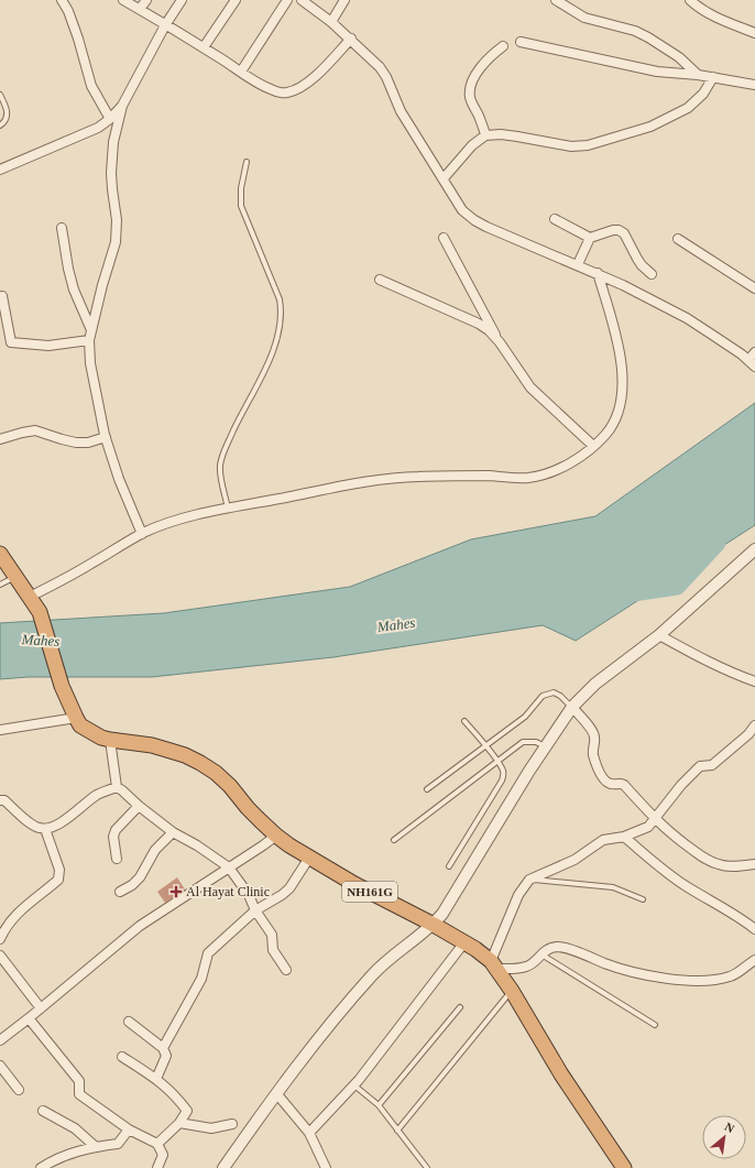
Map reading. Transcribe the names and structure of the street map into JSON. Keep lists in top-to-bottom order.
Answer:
{
  "streets": {
    "highway": ["NH161G"]
  },
  "water": ["Mahes"],
  "places": {
    "health": ["Al Hayat Clinic"]
  },
  "north": "top right"
}
